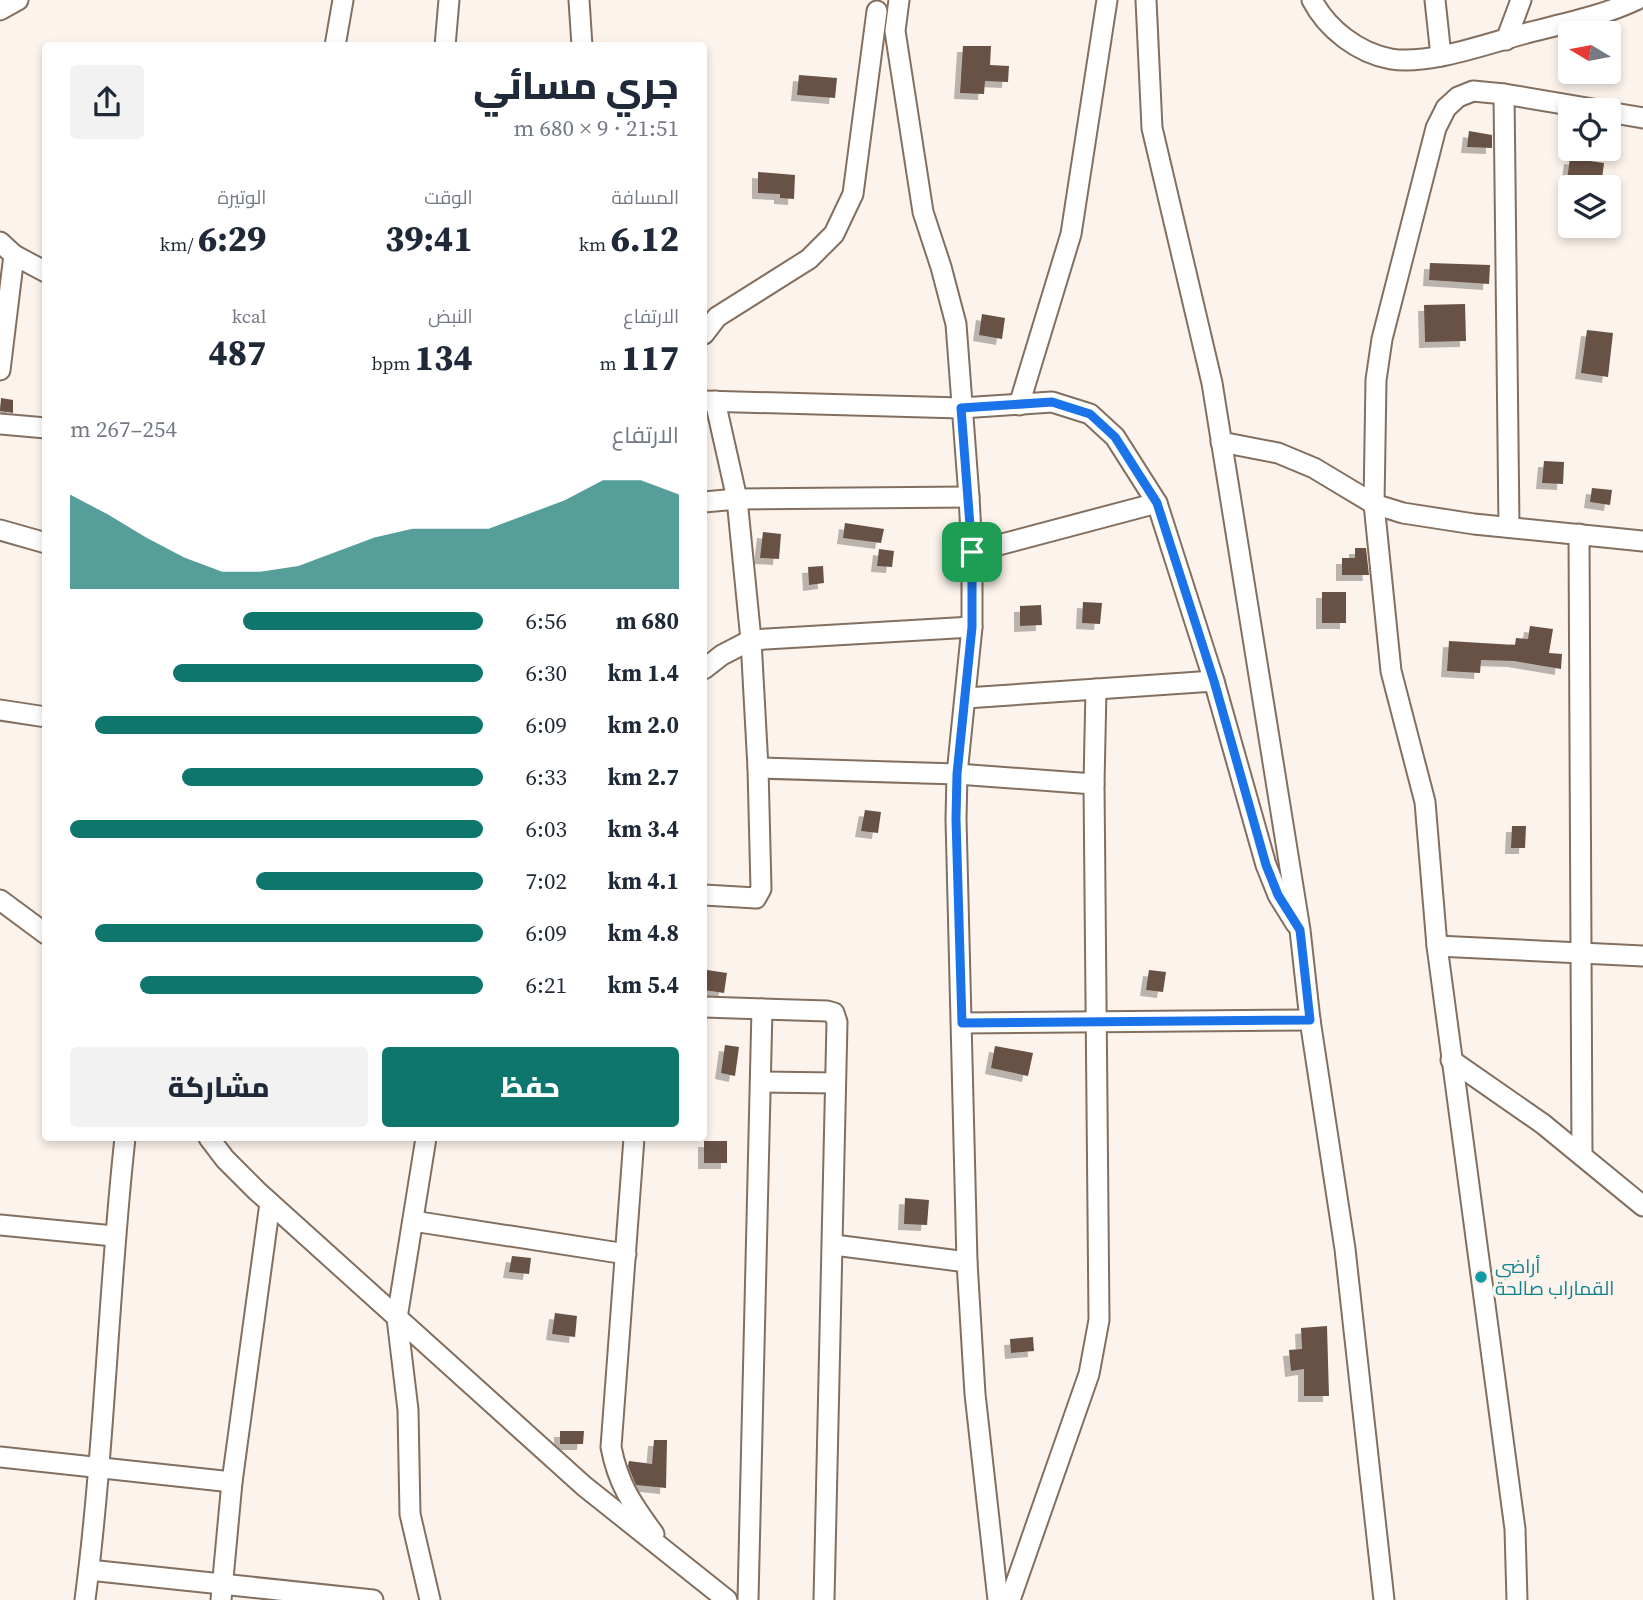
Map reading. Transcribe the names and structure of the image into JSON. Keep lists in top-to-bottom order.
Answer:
{
  "places": ["أراضي القماراب صالحة"],
  "north": "left",
  "page": {
    "heading": ["جري مسائي", "21:51 · 9 × 680 m"],
    "stats": [
      ["المسافة", "6.12 km"],
      ["الوقت", "39:41"],
      ["الوتيرة", "6:29 /km"],
      ["الارتفاع", "117 m"],
      ["النبض", "134 bpm"],
      ["kcal", "487"]
    ],
    "chart": ["الارتفاع", "254–267 m"],
    "list": [
      {
        "name": "680 m",
        "note": "6:56"
      },
      {
        "name": "1.4 km",
        "note": "6:30"
      },
      {
        "name": "2.0 km",
        "note": "6:09"
      },
      {
        "name": "2.7 km",
        "note": "6:33"
      },
      {
        "name": "3.4 km",
        "note": "6:03"
      },
      {
        "name": "4.1 km",
        "note": "7:02"
      },
      {
        "name": "4.8 km",
        "note": "6:09"
      },
      {
        "name": "5.4 km",
        "note": "6:21"
      }
    ],
    "buttons": ["حفظ", "مشاركة"]
  }
}
